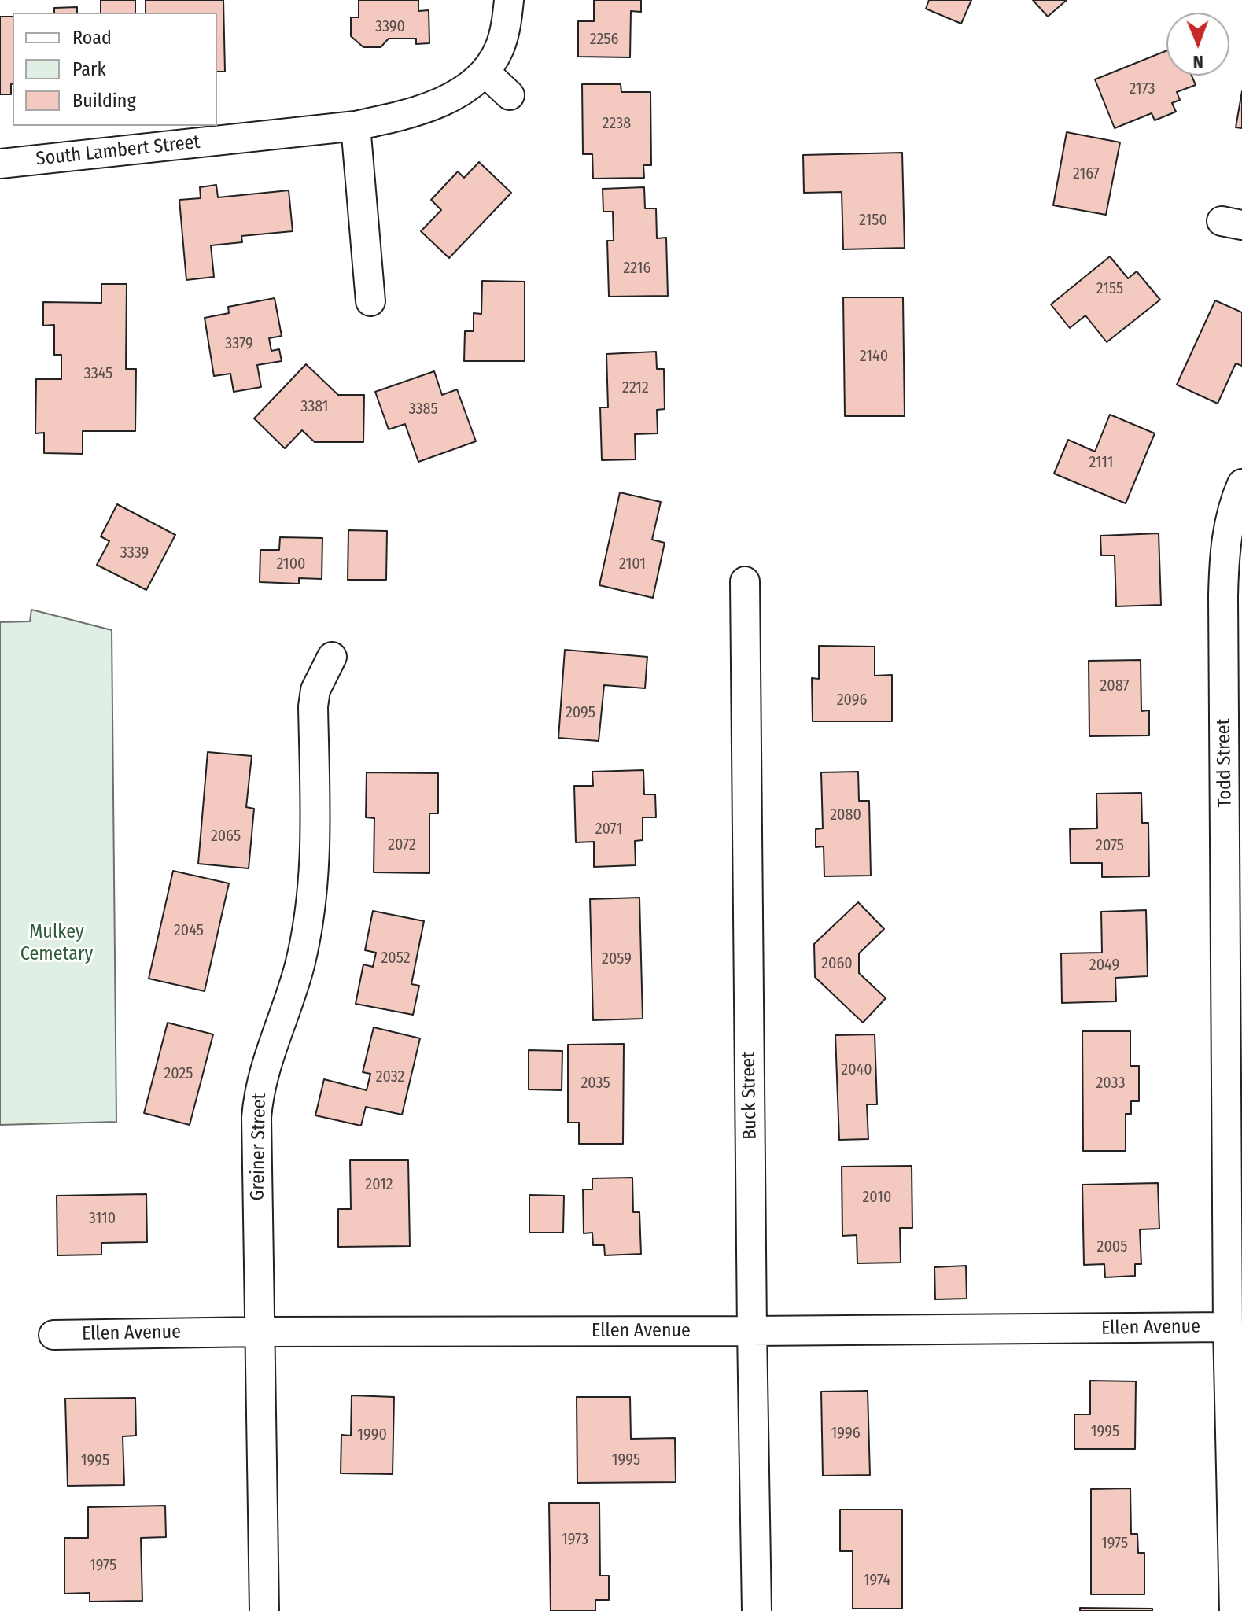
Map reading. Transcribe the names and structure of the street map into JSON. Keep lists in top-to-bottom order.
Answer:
{
  "streets": {
    "street": [
      "South Lambert Street",
      "Todd Street",
      "Buck Street",
      "Greiner Street",
      "Ellen Avenue"
    ]
  },
  "crossings": [
    ["Todd Street", "Ellen Avenue"],
    ["Buck Street", "Ellen Avenue"],
    ["Greiner Street", "Ellen Avenue"]
  ],
  "parks": ["Mulkey Cemetary"],
  "house_numbers": [
    "3390",
    "2256",
    "2173",
    "2238",
    "2167",
    "2150",
    "2216",
    "2155",
    "3379",
    "2140",
    "3345",
    "2212",
    "3381",
    "3385",
    "2111",
    "3339",
    "2100",
    "2101",
    "2087",
    "2096",
    "2095",
    "2080",
    "2071",
    "2065",
    "2072",
    "2075",
    "2045",
    "2052",
    "2059",
    "2060",
    "2049",
    "2040",
    "2025",
    "2032",
    "2035",
    "2033",
    "2012",
    "2010",
    "3110",
    "2005",
    "1995",
    "1996",
    "1990",
    "1995",
    "1995",
    "1973",
    "1975",
    "1975",
    "1974"
  ],
  "legend": ["Road", "Park", "Building"],
  "north": "bottom"
}
